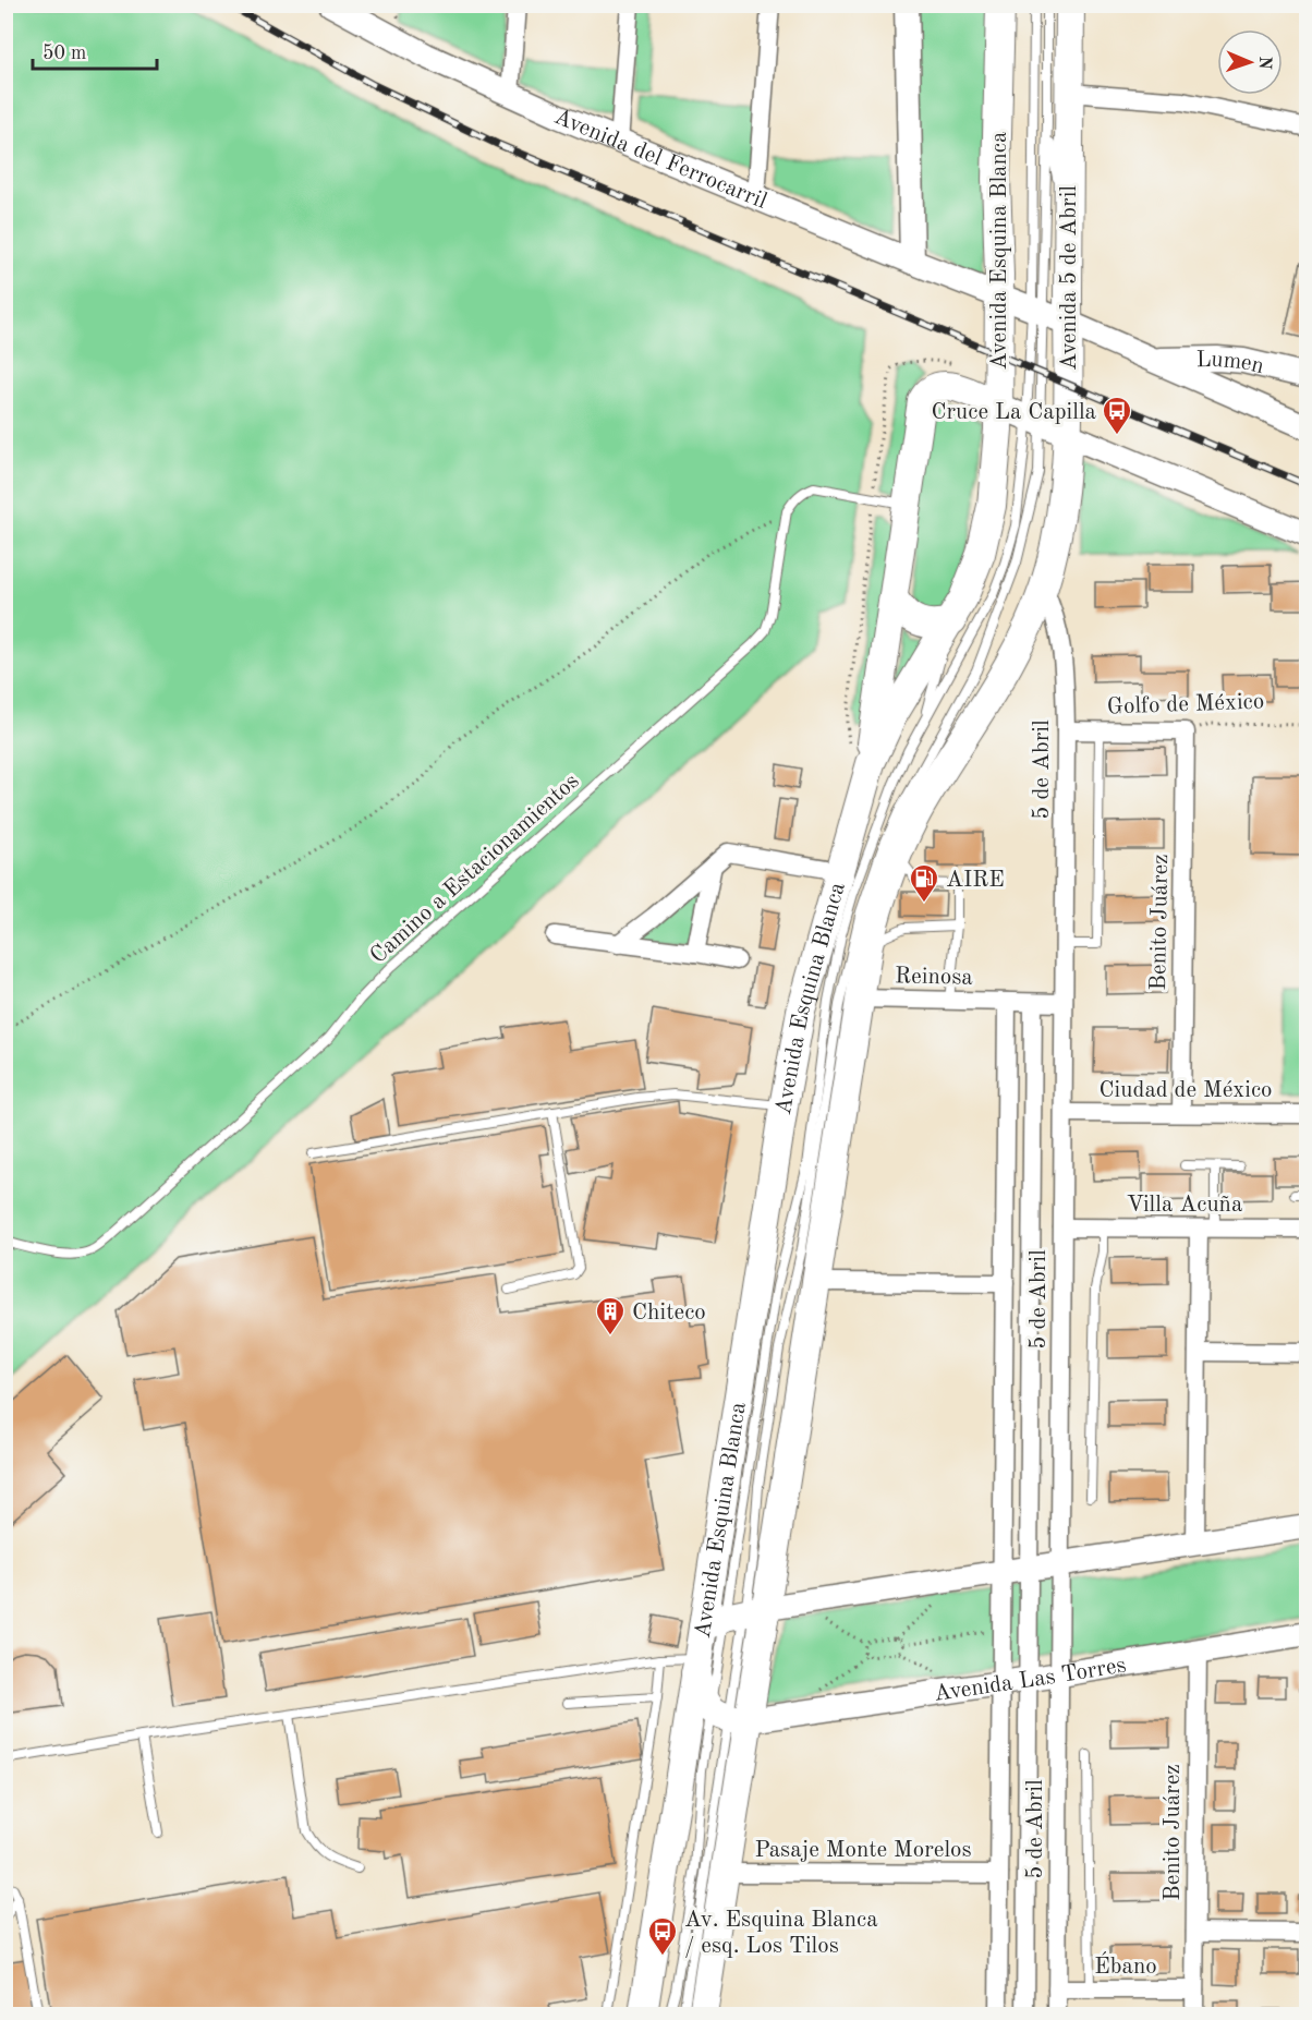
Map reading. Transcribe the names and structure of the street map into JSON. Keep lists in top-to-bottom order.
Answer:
{
  "streets": {
    "main road": ["Avenida Esquina Blanca", "Avenida 5 de Abril"],
    "street": [
      "Avenida del Ferrocarril",
      "Lumen",
      "Golfo de México",
      "5 de Abril",
      "Benito Juárez",
      "Reinosa",
      "Ciudad de México",
      "Villa Acuña",
      "Avenida Las Torres",
      "Pasaje Monte Morelos",
      "Ébano"
    ],
    "lane": ["Camino a Estacionamientos"]
  },
  "crossings": [
    ["Avenida del Ferrocarril", "Avenida Esquina Blanca"],
    ["Avenida Esquina Blanca", "Avenida 5 de Abril"],
    ["Avenida Esquina Blanca", "5 de Abril"],
    ["Avenida Esquina Blanca", "Reinosa"],
    ["Avenida Esquina Blanca", "Avenida Las Torres"],
    ["Avenida Esquina Blanca", "Pasaje Monte Morelos"],
    ["Avenida 5 de Abril", "5 de Abril"],
    ["Golfo de México", "5 de Abril"],
    ["Golfo de México", "Benito Juárez"],
    ["5 de Abril", "Reinosa"],
    ["5 de Abril", "Ciudad de México"],
    ["5 de Abril", "Villa Acuña"],
    ["5 de Abril", "Avenida Las Torres"],
    ["5 de Abril", "Pasaje Monte Morelos"],
    ["5 de Abril", "Ébano"],
    ["Benito Juárez", "Ciudad de México"],
    ["Benito Juárez", "Avenida Las Torres"],
    ["Benito Juárez", "Ébano"]
  ],
  "places": {
    "bus stop": ["Cruce La Capilla", "Av. Esquina Blanca / esq. Los Tilos"],
    "fuel station": ["AIRE"],
    "building": ["Chiteco"]
  },
  "scale_bar": "50 m",
  "north": "right"
}
